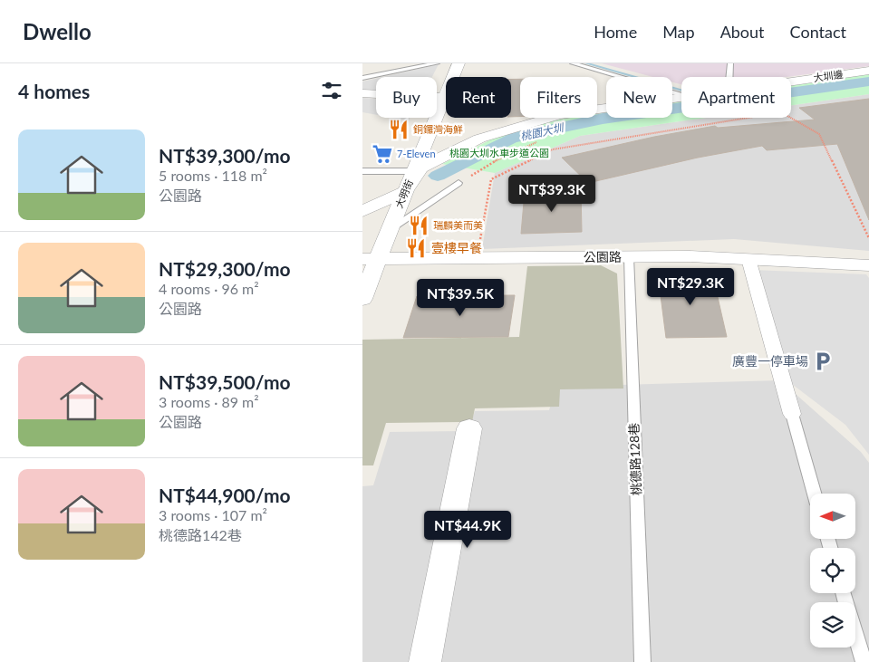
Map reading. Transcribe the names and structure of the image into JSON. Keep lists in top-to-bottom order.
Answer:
{
  "streets": {
    "street": ["大圳邊", "大明街", "公園路"],
    "lane": ["桃德路128巷"]
  },
  "crossings": [
    ["大圳邊", "大明街"],
    ["大明街", "公園路"],
    ["公園路", "桃德路128巷"]
  ],
  "water": ["桃園大圳"],
  "parks": ["桃園大圳水車步道公園"],
  "places": {
    "restaurant": ["銅鑼灣海鮮", "瑞麟美而美", "壹樓早餐"],
    "supermarket": ["7-Eleven"],
    "parking": ["廣豐一停車場"]
  },
  "north": "left",
  "page": {
    "header": "Dwello",
    "nav": [
      "Home",
      "Map",
      "About",
      "Contact"
    ],
    "heading": "4 homes",
    "chip": [
      "Buy",
      "Rent",
      "Filters",
      "New",
      "Apartment"
    ],
    "list": [
      {
        "name": "NT$39,300/mo",
        "note": "5 rooms · 118 m² · 公園路"
      },
      {
        "name": "NT$29,300/mo",
        "note": "4 rooms · 96 m² · 公園路"
      },
      {
        "name": "NT$39,500/mo",
        "note": "3 rooms · 89 m² · 公園路"
      },
      {
        "name": "NT$44,900/mo",
        "note": "3 rooms · 107 m² · 桃德路142巷"
      }
    ],
    "price": [
      "NT$39.3K",
      "NT$29.3K",
      "NT$39.5K",
      "NT$44.9K"
    ]
  }
}
